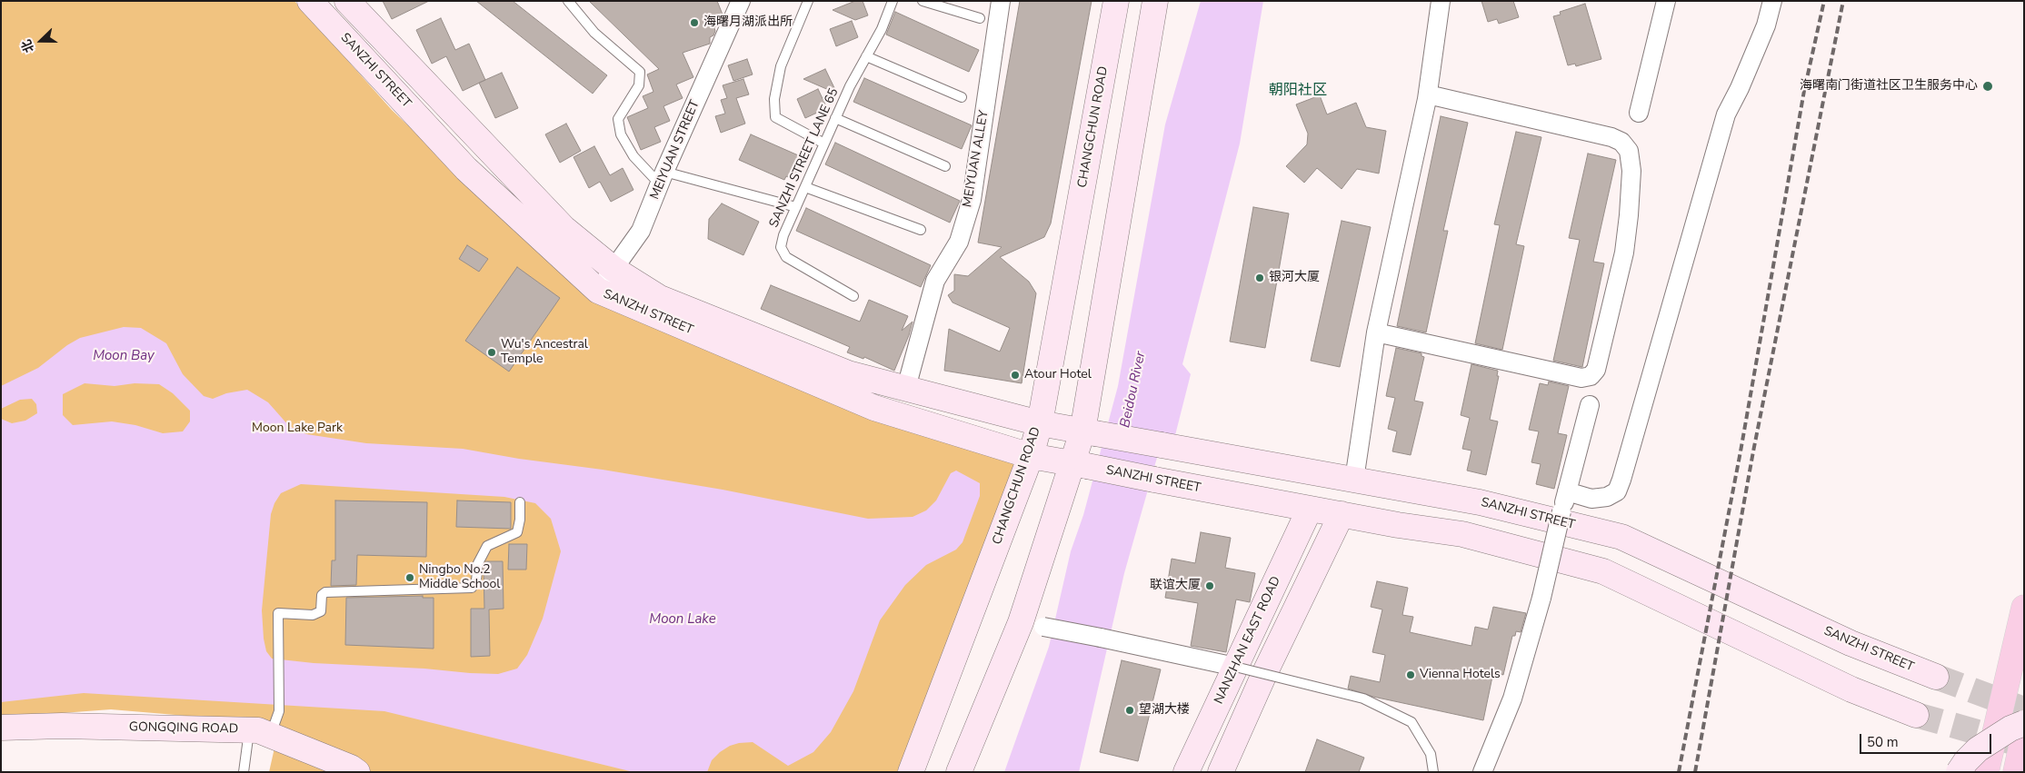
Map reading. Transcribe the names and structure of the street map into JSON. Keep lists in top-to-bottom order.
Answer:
{
  "streets": {
    "main road": [
      "SANZHI STREET",
      "CHANGCHUN ROAD",
      "NANZHAN EAST ROAD",
      "GONGQING ROAD"
    ],
    "street": ["MEIYUAN STREET", "MEIYUAN ALLEY"],
    "lane": ["SANZHI STREET LANE 65"]
  },
  "crossings": [
    ["SANZHI STREET", "CHANGCHUN ROAD"],
    ["SANZHI STREET", "MEIYUAN STREET"],
    ["SANZHI STREET", "MEIYUAN ALLEY"],
    ["SANZHI STREET", "NANZHAN EAST ROAD"]
  ],
  "districts": ["朝阳社区"],
  "water": ["Moon Bay", "Beidou River", "Moon Lake"],
  "parks": ["Moon Lake Park"],
  "places": [
    "海曙月湖派出所",
    "海曙南门街道社区卫生服务中心",
    "银河大厦",
    "Wu's Ancestral Temple",
    "Atour Hotel",
    "Ningbo No.2 Middle School",
    "联谊大厦",
    "Vienna Hotels",
    "望湖大楼"
  ],
  "scale_bar": "50 m",
  "north": "left"
}
